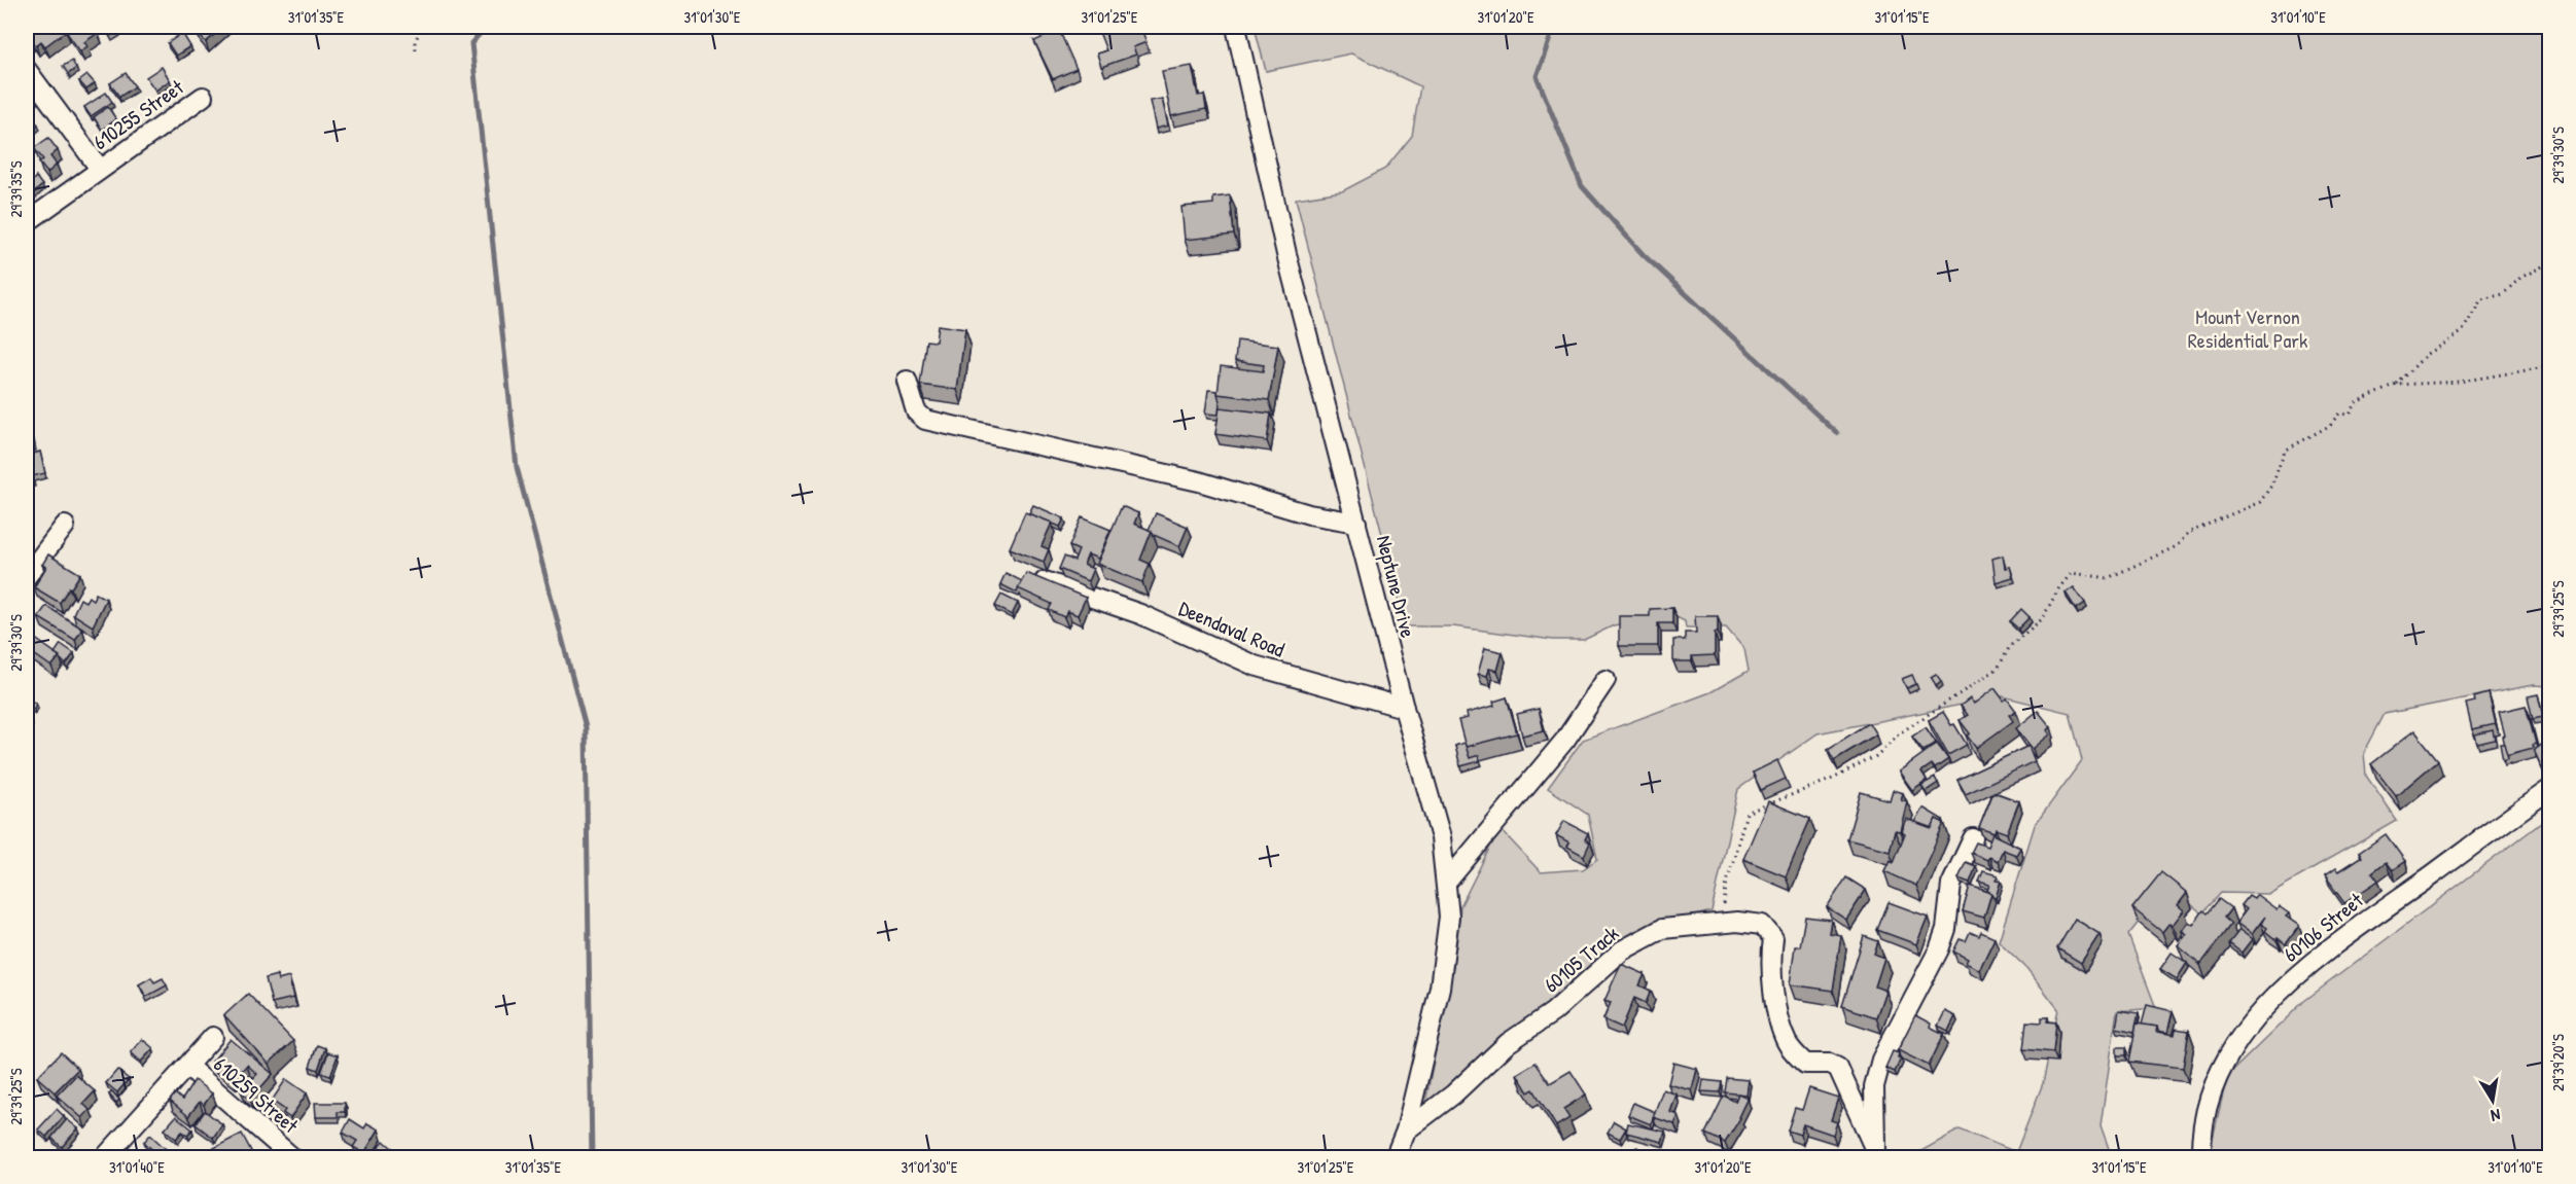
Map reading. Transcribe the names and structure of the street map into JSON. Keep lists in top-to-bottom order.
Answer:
{
  "streets": {
    "street": [
      "610255 Street",
      "Neptune Drive",
      "Deendaval Road",
      "60106 Street",
      "60105 Track",
      "610259 Street"
    ]
  },
  "crossings": [
    ["Neptune Drive", "Deendaval Road"],
    ["Neptune Drive", "60105 Track"]
  ],
  "parks": ["Mount Vernon Residential Park"],
  "north": "bottom",
  "coordinates": [
    "31°01'35\"E",
    "31°01'30\"E",
    "31°01'25\"E",
    "31°01'20\"E",
    "31°01'15\"E",
    "31°01'10\"E",
    "29°39'30\"S",
    "29°39'35\"S",
    "29°39'25\"S",
    "29°39'20\"S",
    "31°01'40\"E"
  ]
}
